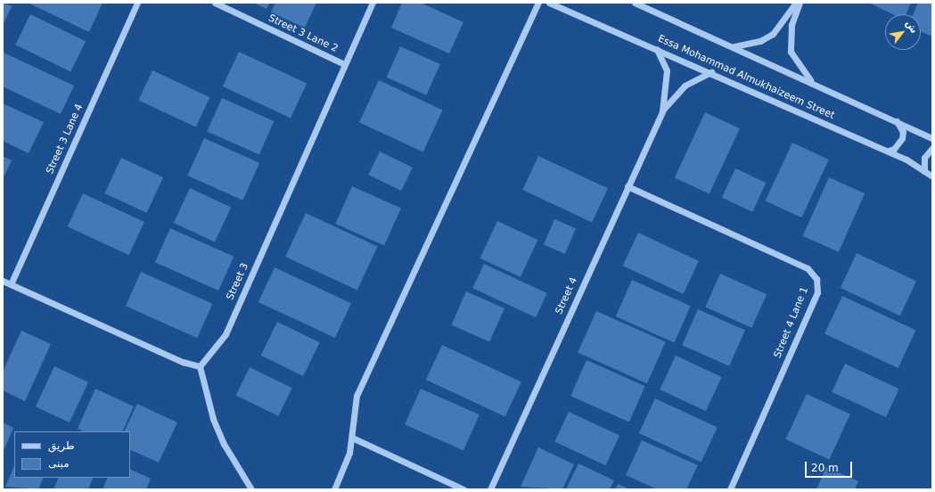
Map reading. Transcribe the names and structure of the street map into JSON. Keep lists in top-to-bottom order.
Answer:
{
  "streets": {
    "street": [
      "Street 3 Lane 2",
      "Essa Mohammad Almukhaizeem Street",
      "Street 3 Lane 4",
      "Street 3",
      "Street 4",
      "Street 4 Lane 1"
    ]
  },
  "crossings": [
    ["Street 3 Lane 2", "Street 3"],
    ["Essa Mohammad Almukhaizeem Street", "Street 4"],
    ["Street 4", "Street 4 Lane 1"]
  ],
  "legend": ["طريق", "مبنى"],
  "scale_bar": "20 m",
  "north": "top right"
}
